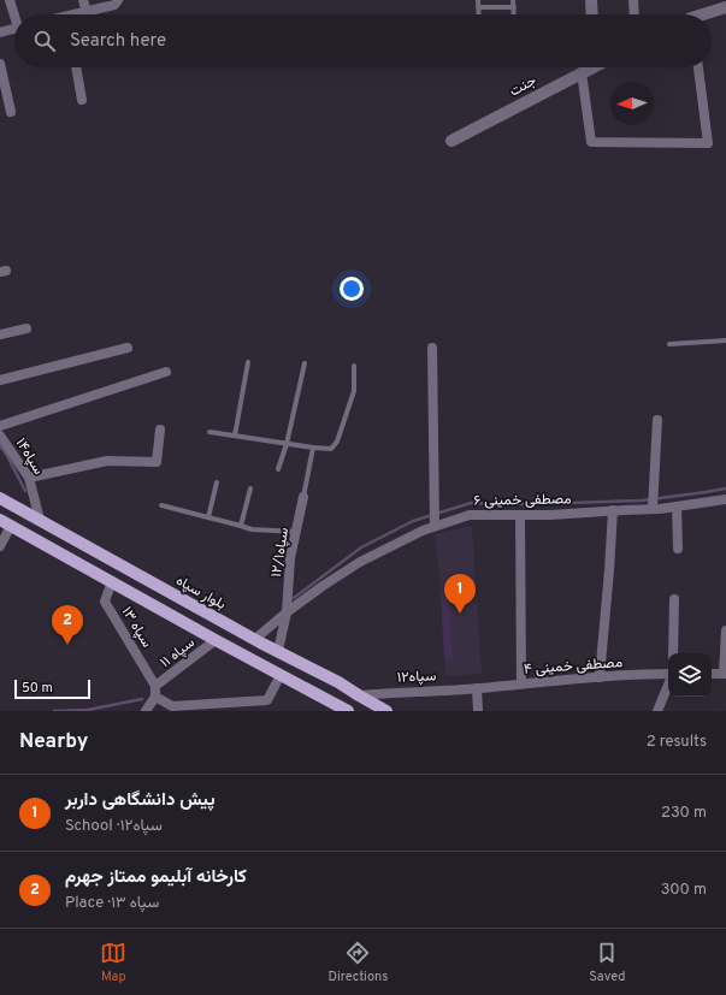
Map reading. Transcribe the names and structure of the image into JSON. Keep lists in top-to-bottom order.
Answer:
{
  "streets": {
    "main road": ["بلوار سپاه"],
    "street": [
      "جنت",
      "سپاه۱۴",
      "مصطفی خمینی ۶",
      "سپاه۱۲/۱",
      "سپاه ۱۳",
      "سپاه ۱۱",
      "مصطفی خمینی ۴",
      "سپاه۱۲"
    ]
  },
  "crossings": [
    ["سپاه۱۴", "بلوار سپاه"],
    ["مصطفی خمینی ۶", "سپاه۱۲/۱"],
    ["سپاه۱۲/۱", "بلوار سپاه"],
    ["بلوار سپاه", "سپاه۱۲"],
    ["سپاه ۱۳", "سپاه ۱۱"],
    ["مصطفی خمینی ۴", "سپاه۱۲"]
  ],
  "scale_bar": "50 m",
  "north": "left",
  "page": {
    "search": "Search here",
    "pins": ["1", "2"],
    "scale": "50 m",
    "heading": ["Nearby", "2 results"],
    "list": [
      {
        "mark": "1",
        "name": "پیش دانشگاهی داربر",
        "note": "School · سپاه۱۲",
        "value": "230 m"
      },
      {
        "mark": "2",
        "name": "کارخانه آبلیمو ممتاز جهرم",
        "note": "Place · سپاه ۱۳",
        "value": "300 m"
      }
    ],
    "nav": ["Map", "Directions", "Saved"]
  }
}
